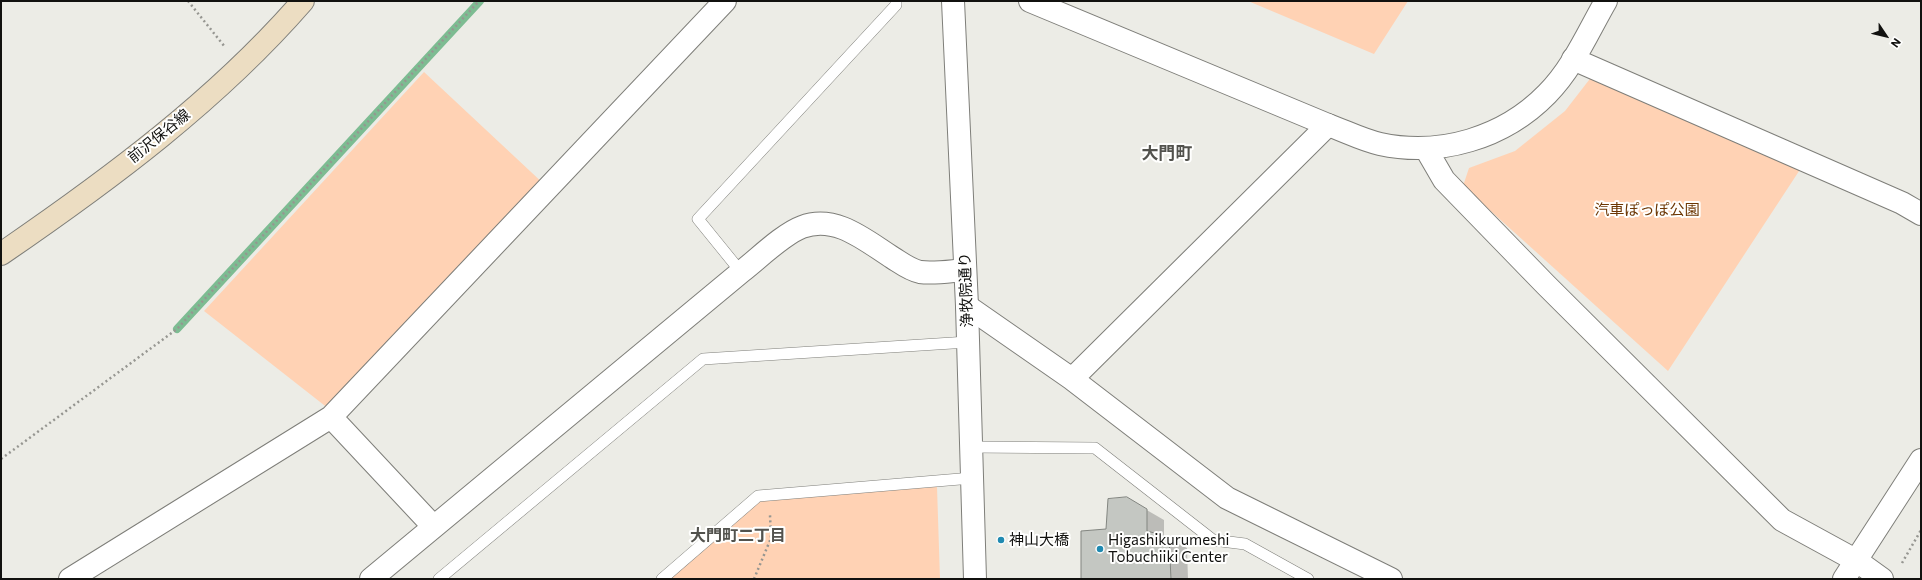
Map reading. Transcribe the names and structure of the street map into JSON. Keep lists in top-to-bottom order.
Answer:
{
  "streets": {
    "main road": ["前沢保谷線"],
    "street": ["浄牧院通り"]
  },
  "districts": ["大門町", "大門町二丁目"],
  "parks": ["汽車ぽっぽ公園"],
  "places": ["神山大橋", "Higashikurumeshi Tobuchiiki Center"],
  "north": "bottom right"
}
